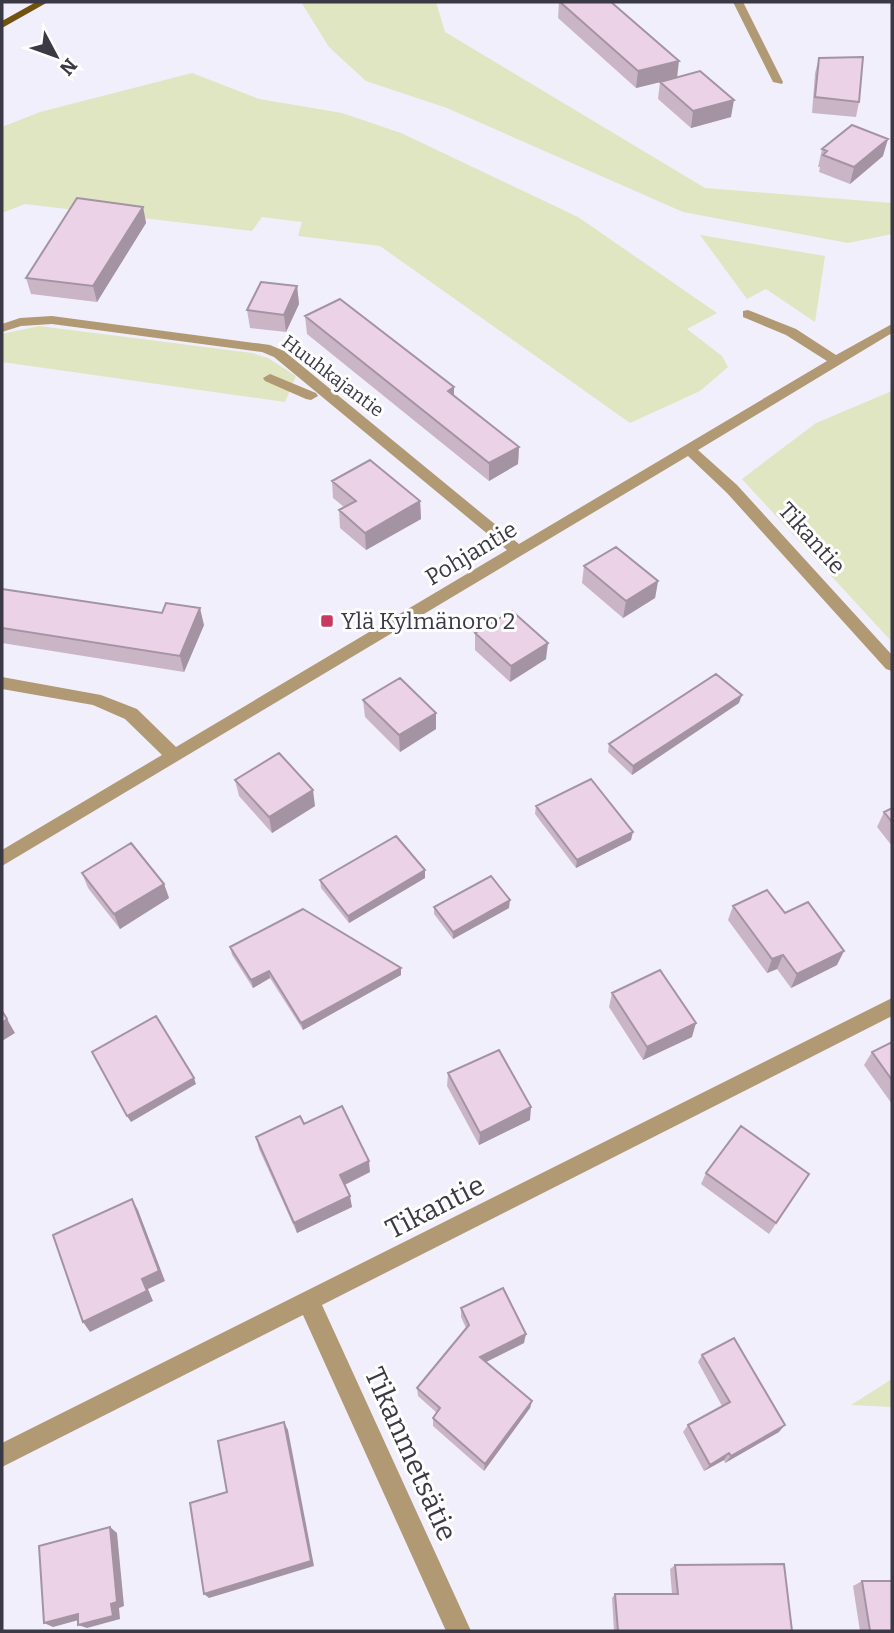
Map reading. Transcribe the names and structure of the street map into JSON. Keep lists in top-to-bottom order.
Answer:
{
  "streets": {
    "street": [
      "Huuhkajantie",
      "Tikantie",
      "Pohjantie",
      "Tikanmetsätie"
    ]
  },
  "crossings": [
    ["Huuhkajantie", "Pohjantie"],
    ["Tikantie", "Pohjantie"],
    ["Tikantie", "Tikanmetsätie"]
  ],
  "places": {
    "transit": ["Ylä Kylmänoro 2"]
  },
  "north": "bottom right"
}
